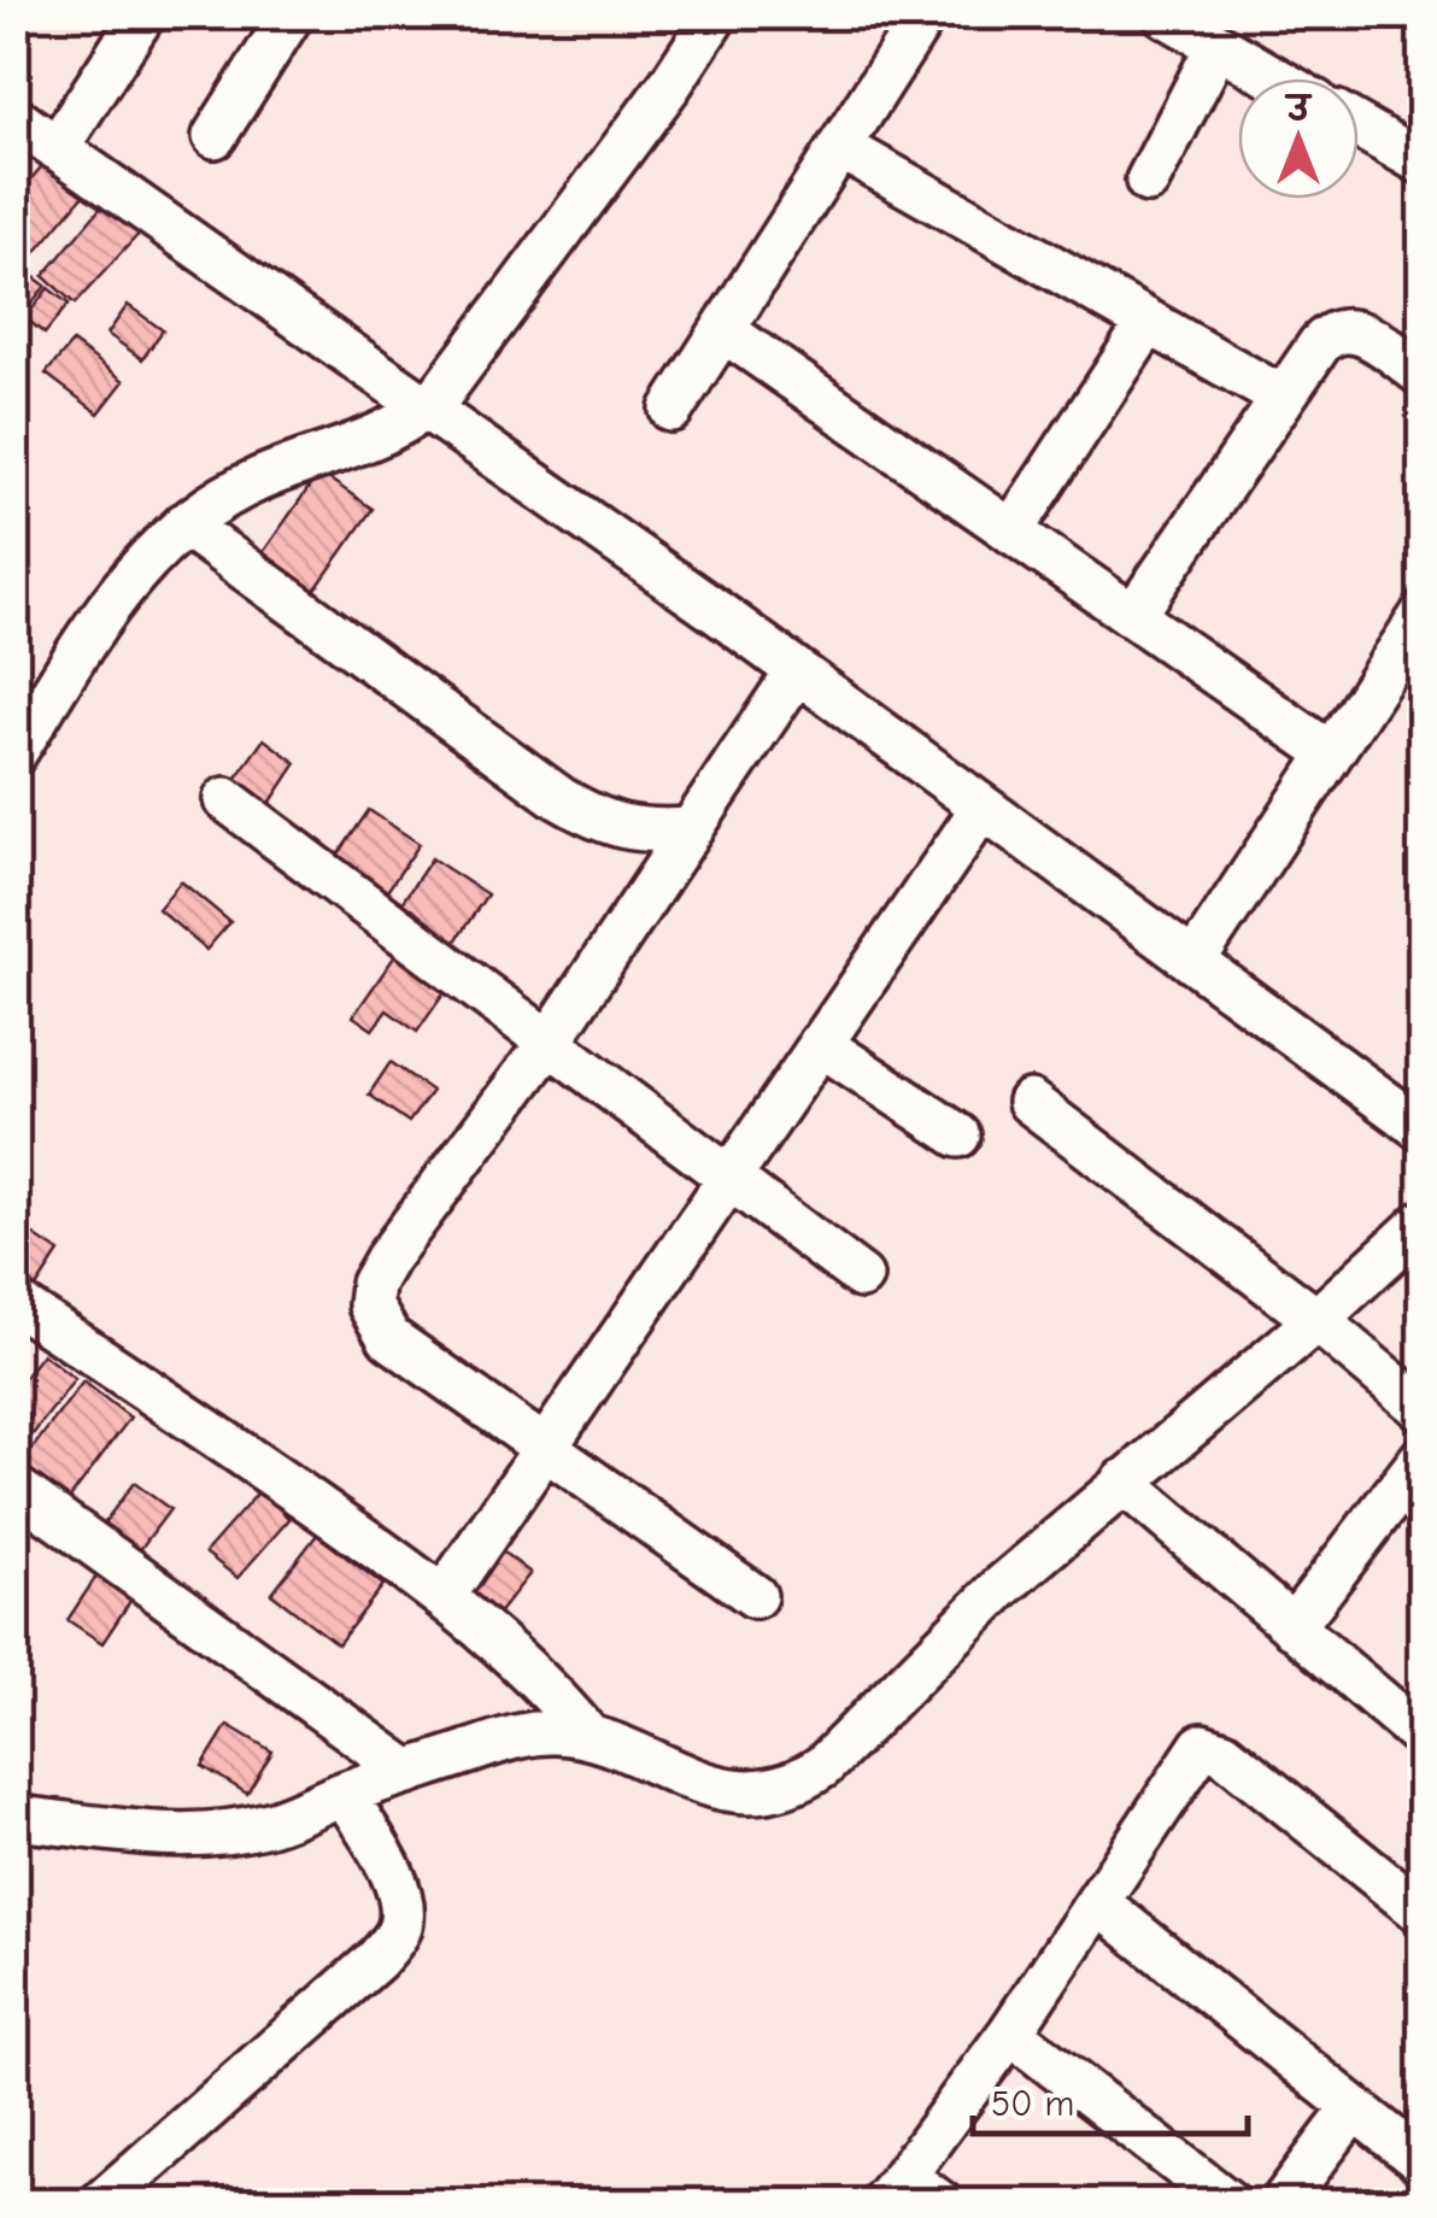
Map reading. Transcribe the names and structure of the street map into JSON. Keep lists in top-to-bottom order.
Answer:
{
  "scale_bar": "50 m",
  "north": "top"
}
